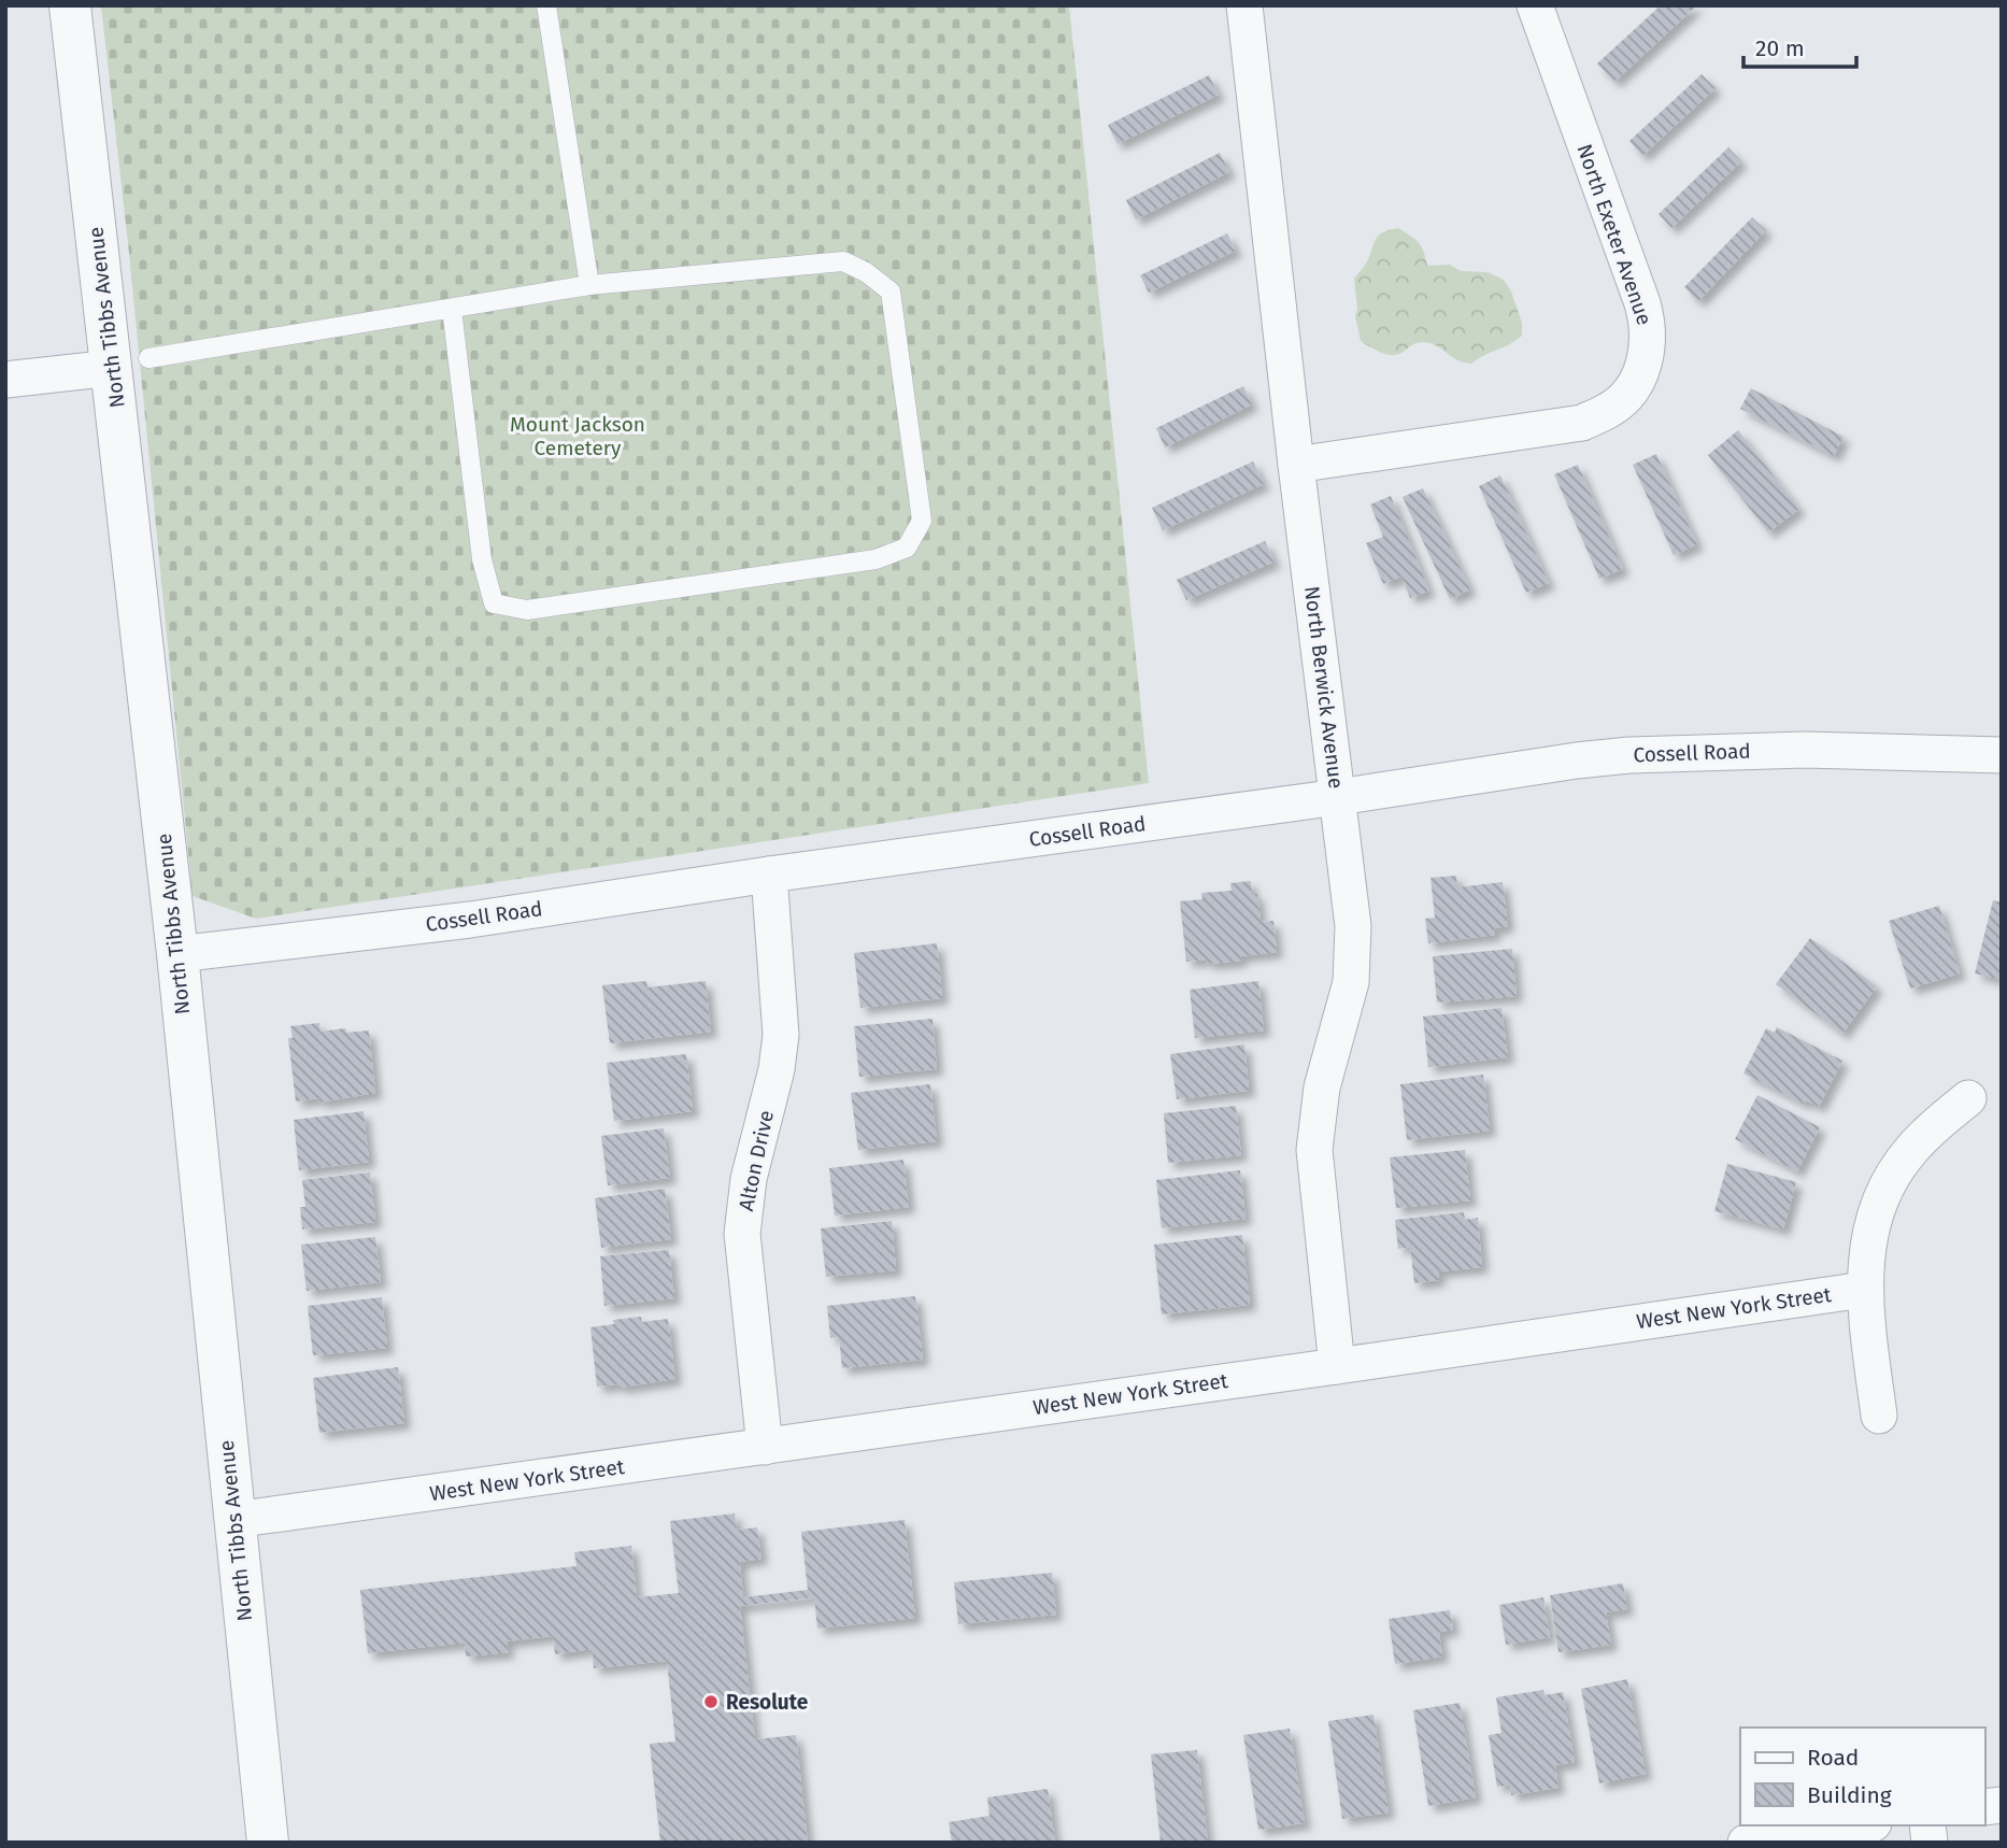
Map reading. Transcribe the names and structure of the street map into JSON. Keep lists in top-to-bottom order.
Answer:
{
  "streets": {
    "street": [
      "North Exeter Avenue",
      "North Tibbs Avenue",
      "North Berwick Avenue",
      "Cossell Road",
      "Alton Drive",
      "West New York Street"
    ]
  },
  "crossings": [
    ["North Exeter Avenue", "North Berwick Avenue"],
    ["North Tibbs Avenue", "Cossell Road"],
    ["North Tibbs Avenue", "West New York Street"],
    ["North Berwick Avenue", "Cossell Road"],
    ["North Berwick Avenue", "West New York Street"],
    ["Cossell Road", "Alton Drive"],
    ["Alton Drive", "West New York Street"]
  ],
  "parks": ["Mount Jackson Cemetery"],
  "places": ["Resolute"],
  "legend": ["Road", "Building"],
  "scale_bar": "20 m"
}
